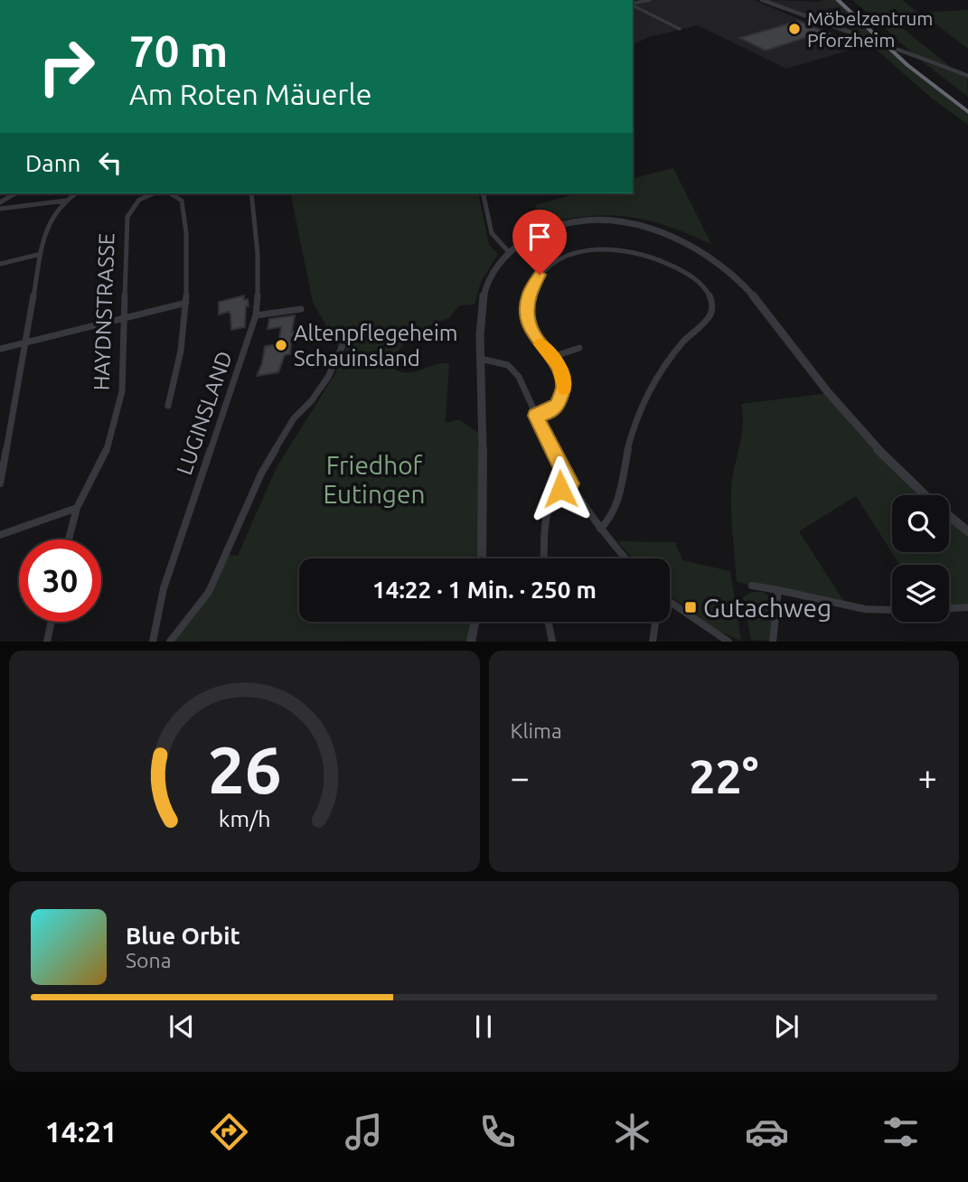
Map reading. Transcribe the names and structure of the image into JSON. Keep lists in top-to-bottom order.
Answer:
{
  "streets": {
    "street": ["HAYDNSTRASSE", "LUGINSLAND"]
  },
  "parks": ["Friedhof Eutingen"],
  "places": {
    "other": ["Möbelzentrum Pforzheim", "Altenpflegeheim Schauinsland"],
    "transit": ["Gutachweg"]
  },
  "page": {
    "turn": ["70 m", "Am Roten Mäuerle"],
    "then": "Dann",
    "limit": "30",
    "trip": "14:22 · 1 Min. · 250 m",
    "tile": "Klima",
    "heat": ["−", "22°", "+"],
    "song": ["Blue Orbit", "Sona"],
    "tabs": "14:21",
    "gauge": ["26", "km/h"]
  }
}
